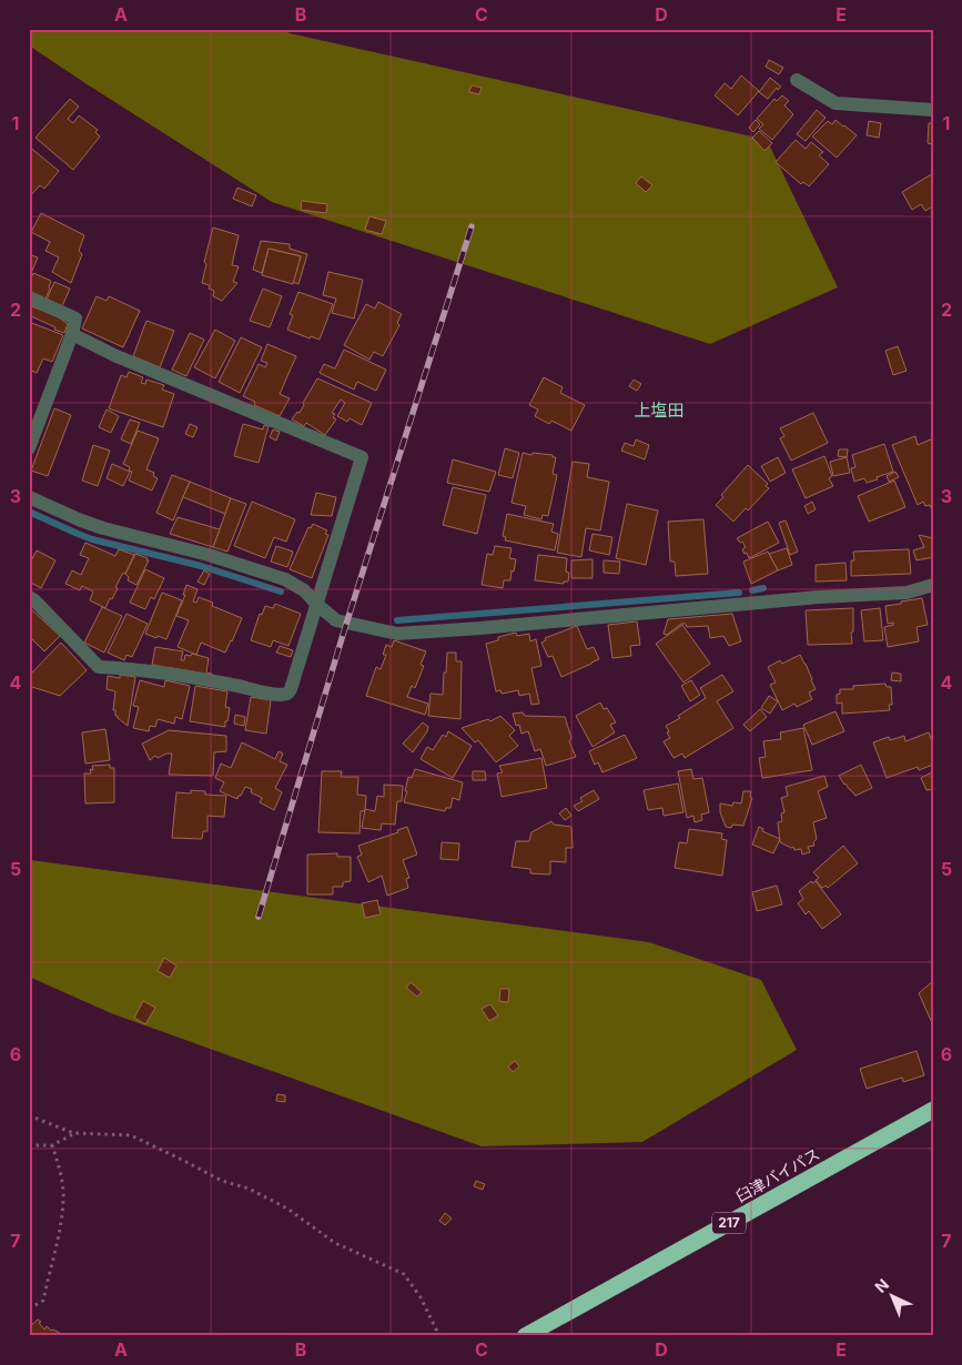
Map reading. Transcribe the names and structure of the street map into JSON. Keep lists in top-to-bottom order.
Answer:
{
  "streets": {
    "highway": ["臼津バイパス", "217"]
  },
  "districts": ["上塩田"],
  "north": "top left",
  "grid": {
    "columns": [
      "A",
      "B",
      "C",
      "D",
      "E"
    ],
    "rows": [
      "1",
      "2",
      "3",
      "4",
      "5",
      "6",
      "7"
    ]
  }
}
